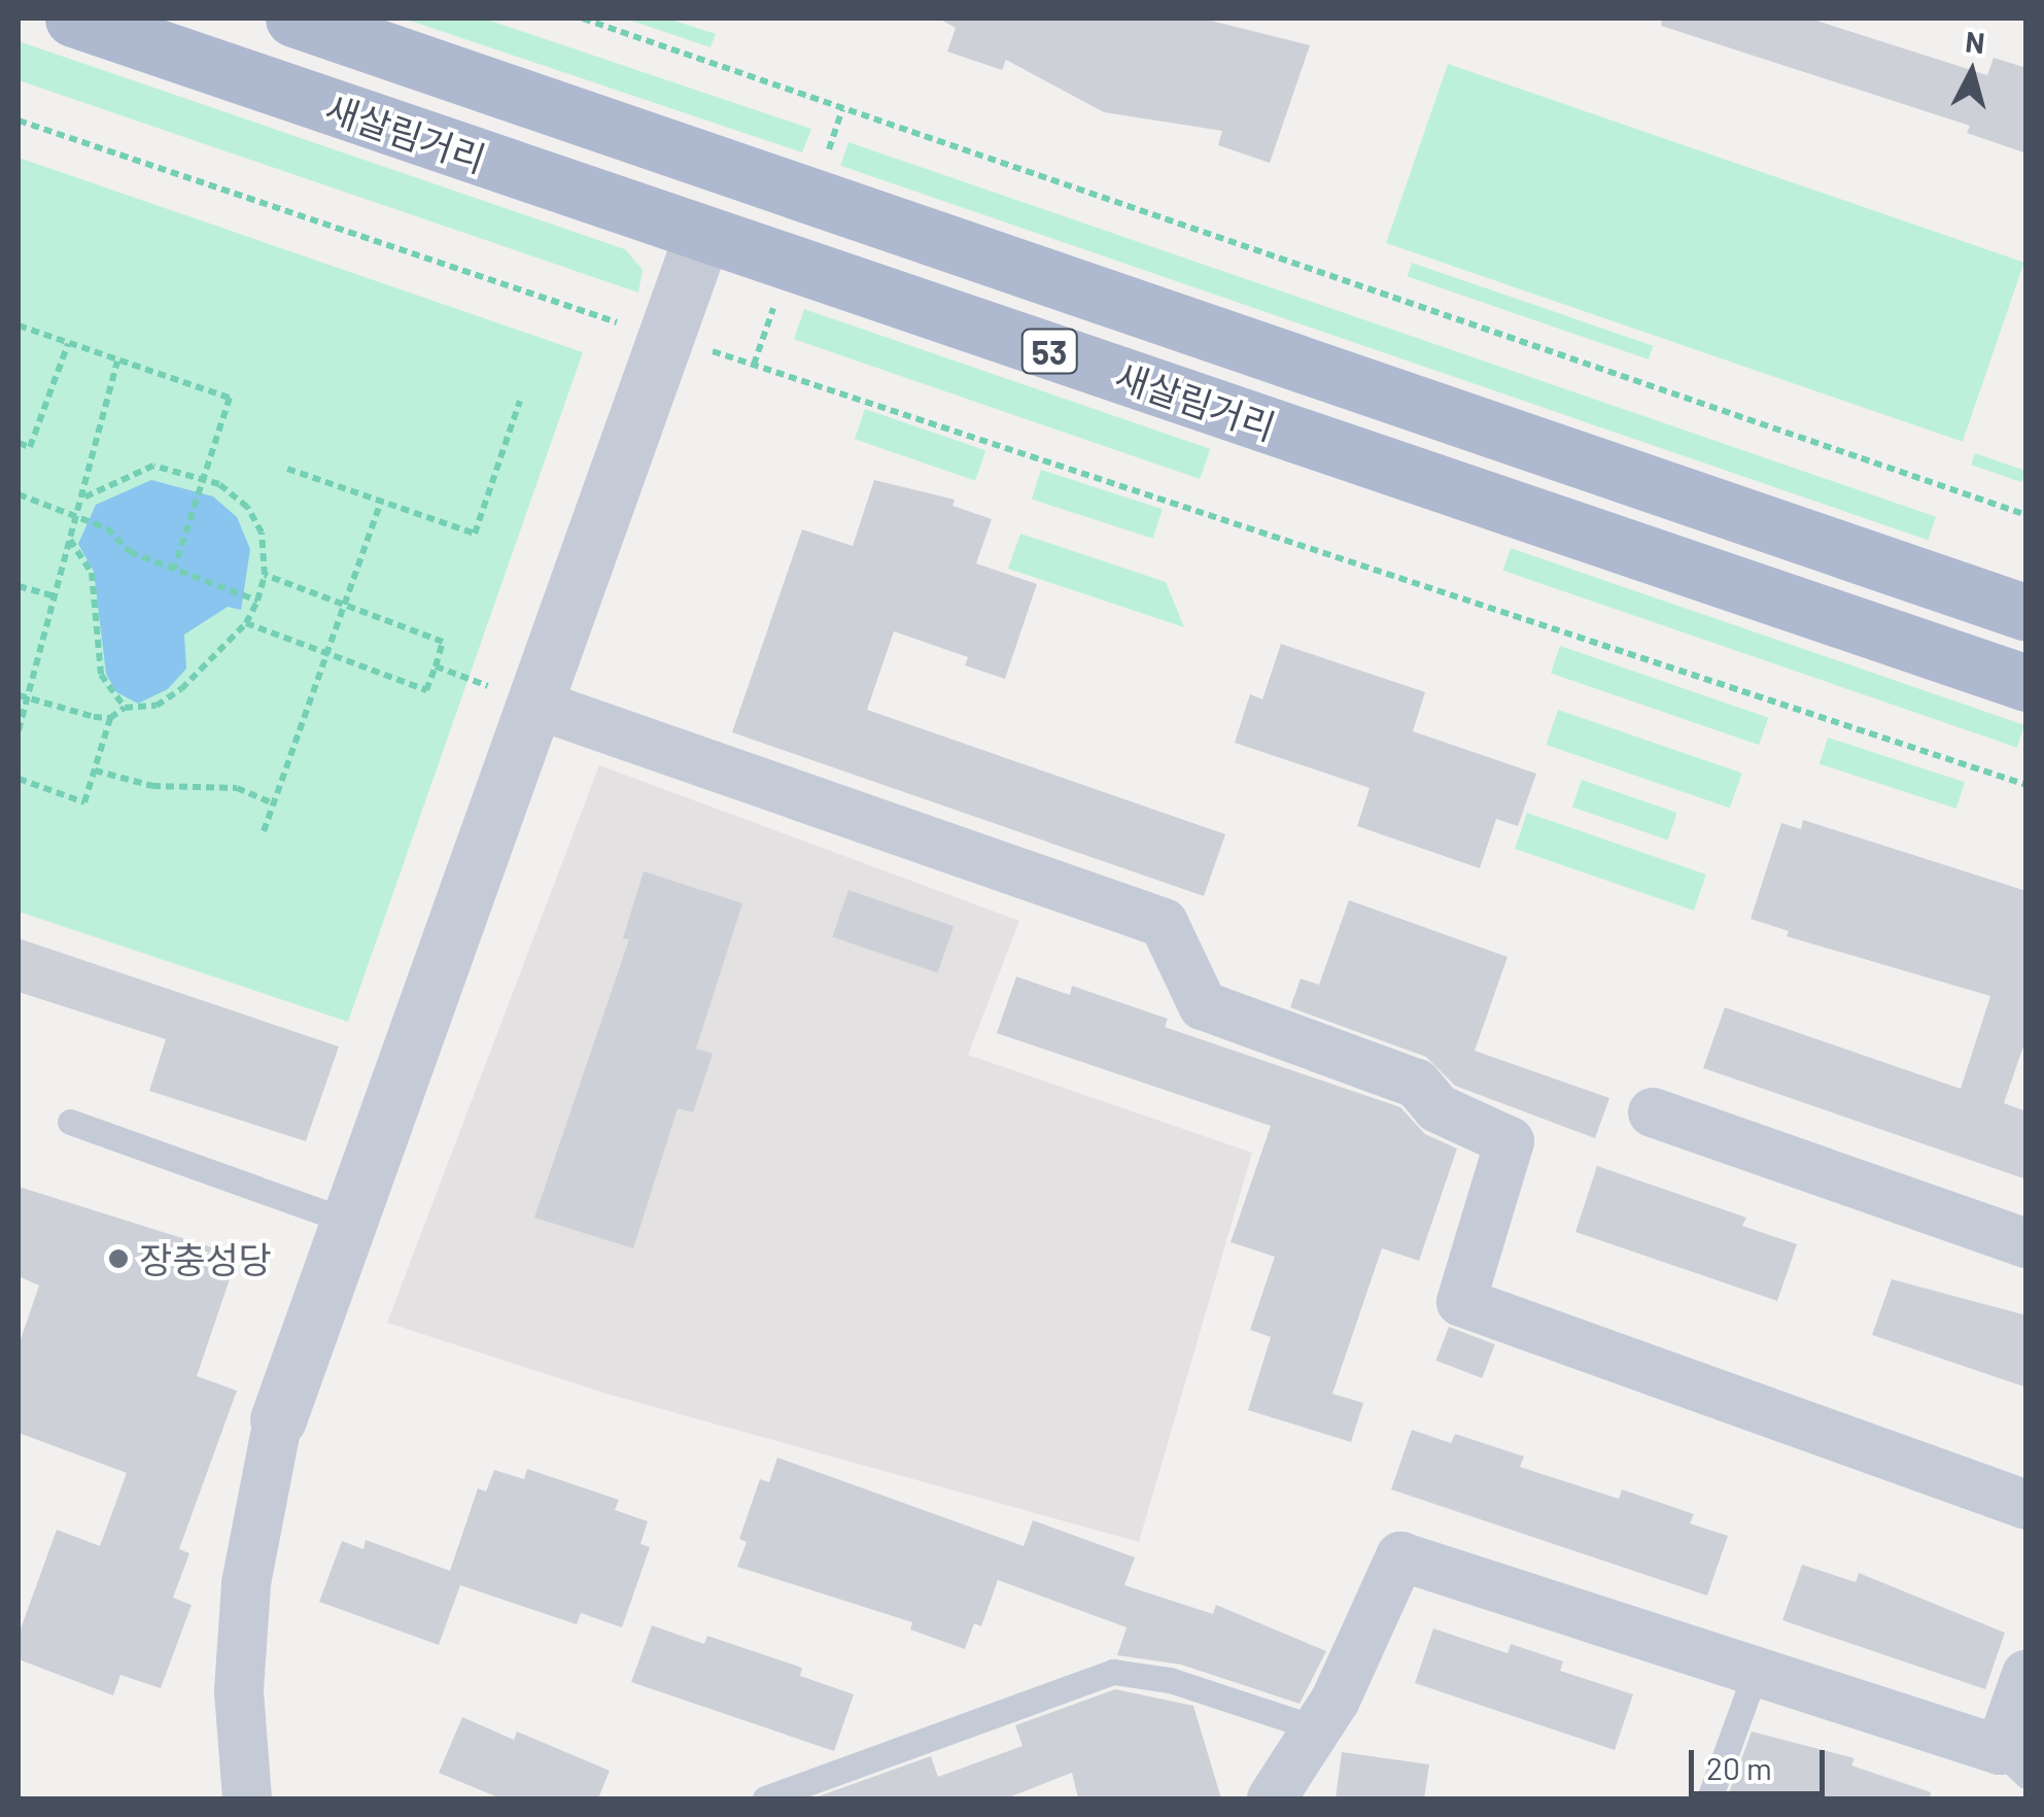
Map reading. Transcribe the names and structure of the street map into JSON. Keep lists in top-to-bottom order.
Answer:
{
  "streets": {
    "main road": ["새살림거리", "53"]
  },
  "places": ["장충성당"],
  "scale_bar": "20 m",
  "north": "top"
}
